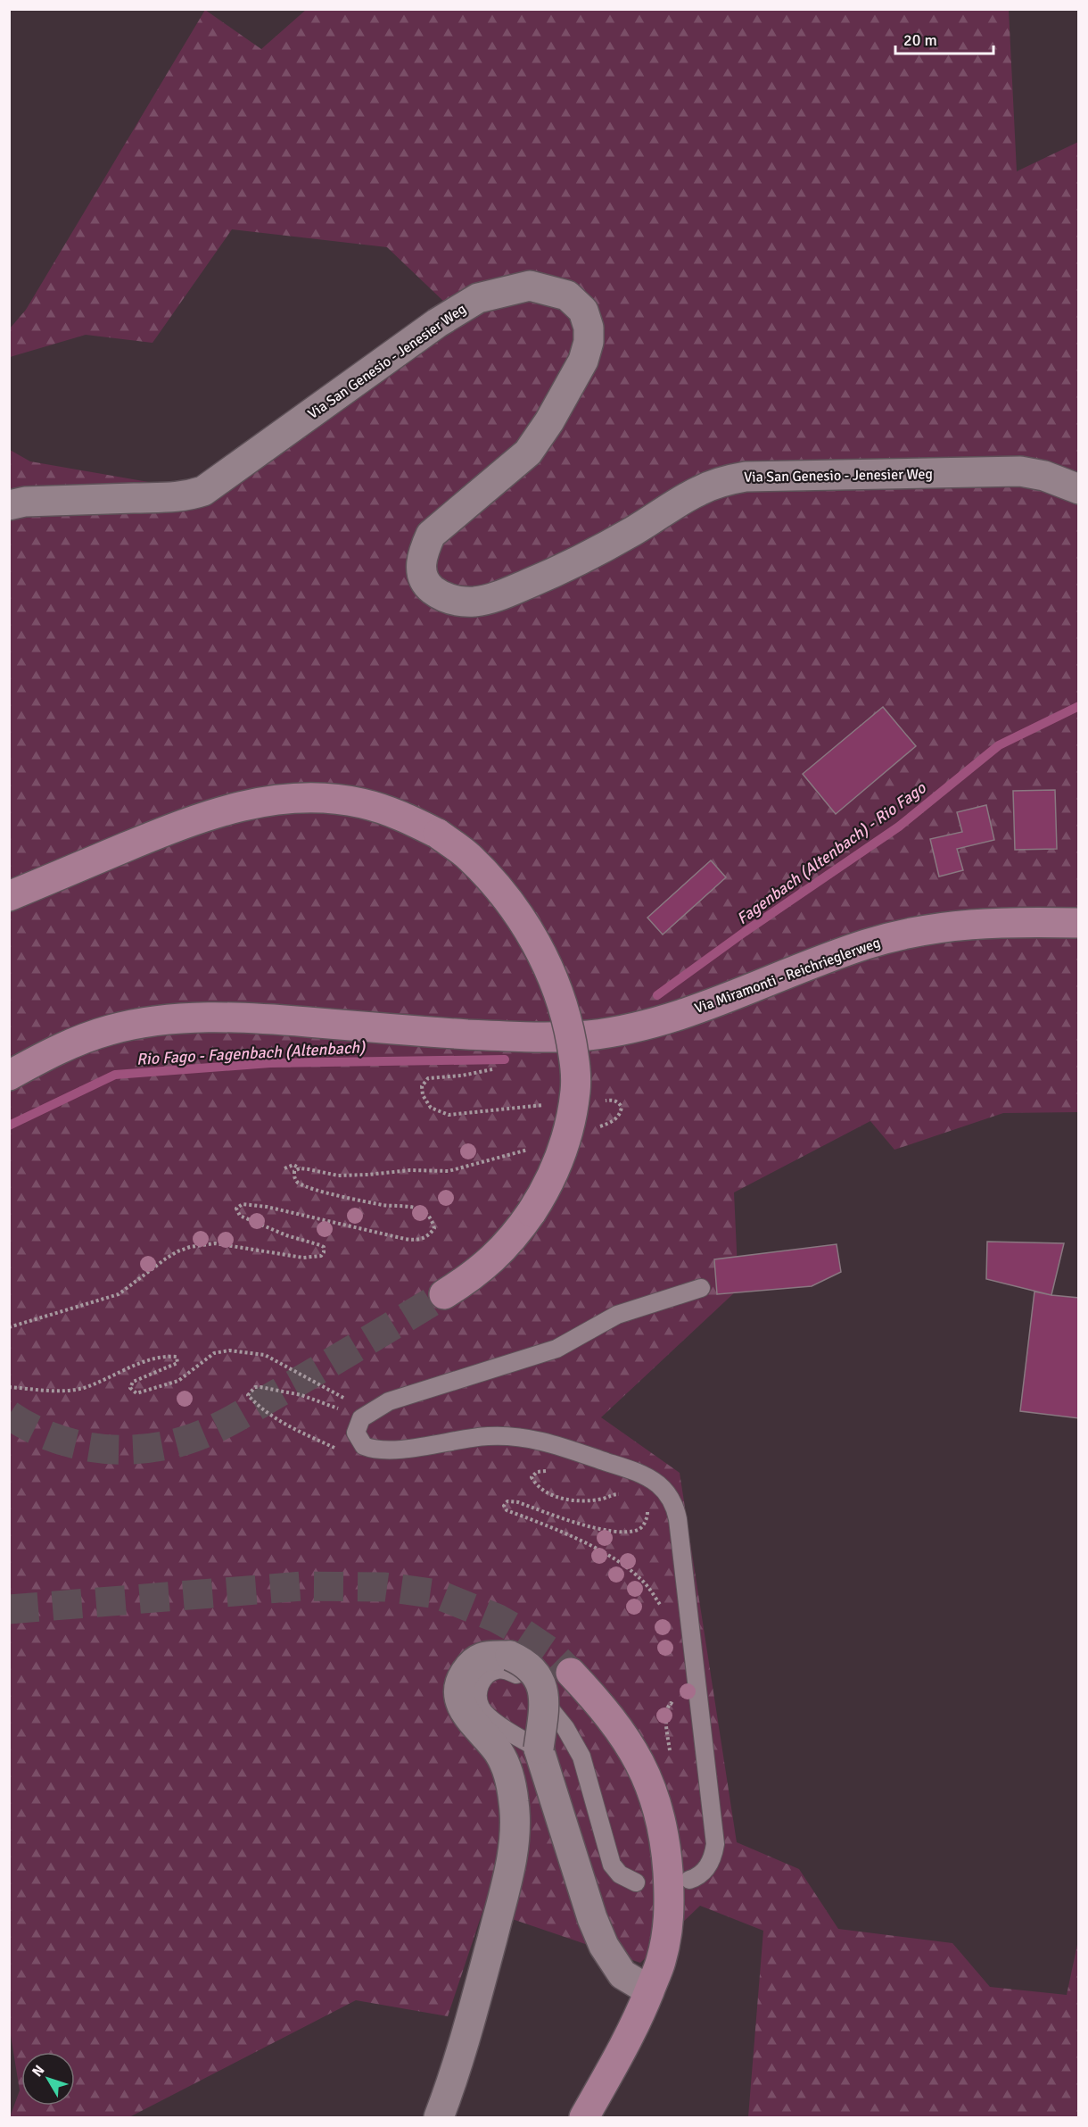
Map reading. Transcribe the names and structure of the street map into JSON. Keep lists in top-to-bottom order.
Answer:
{
  "streets": {
    "main road": ["Via Miramonti - Reichrieglerweg"],
    "street": ["Via San Genesio - Jenesier Weg"]
  },
  "water": ["Fagenbach (Altenbach) - Rio Fago", "Rio Fago - Fagenbach (Altenbach)"],
  "scale_bar": "20 m",
  "north": "top left"
}
